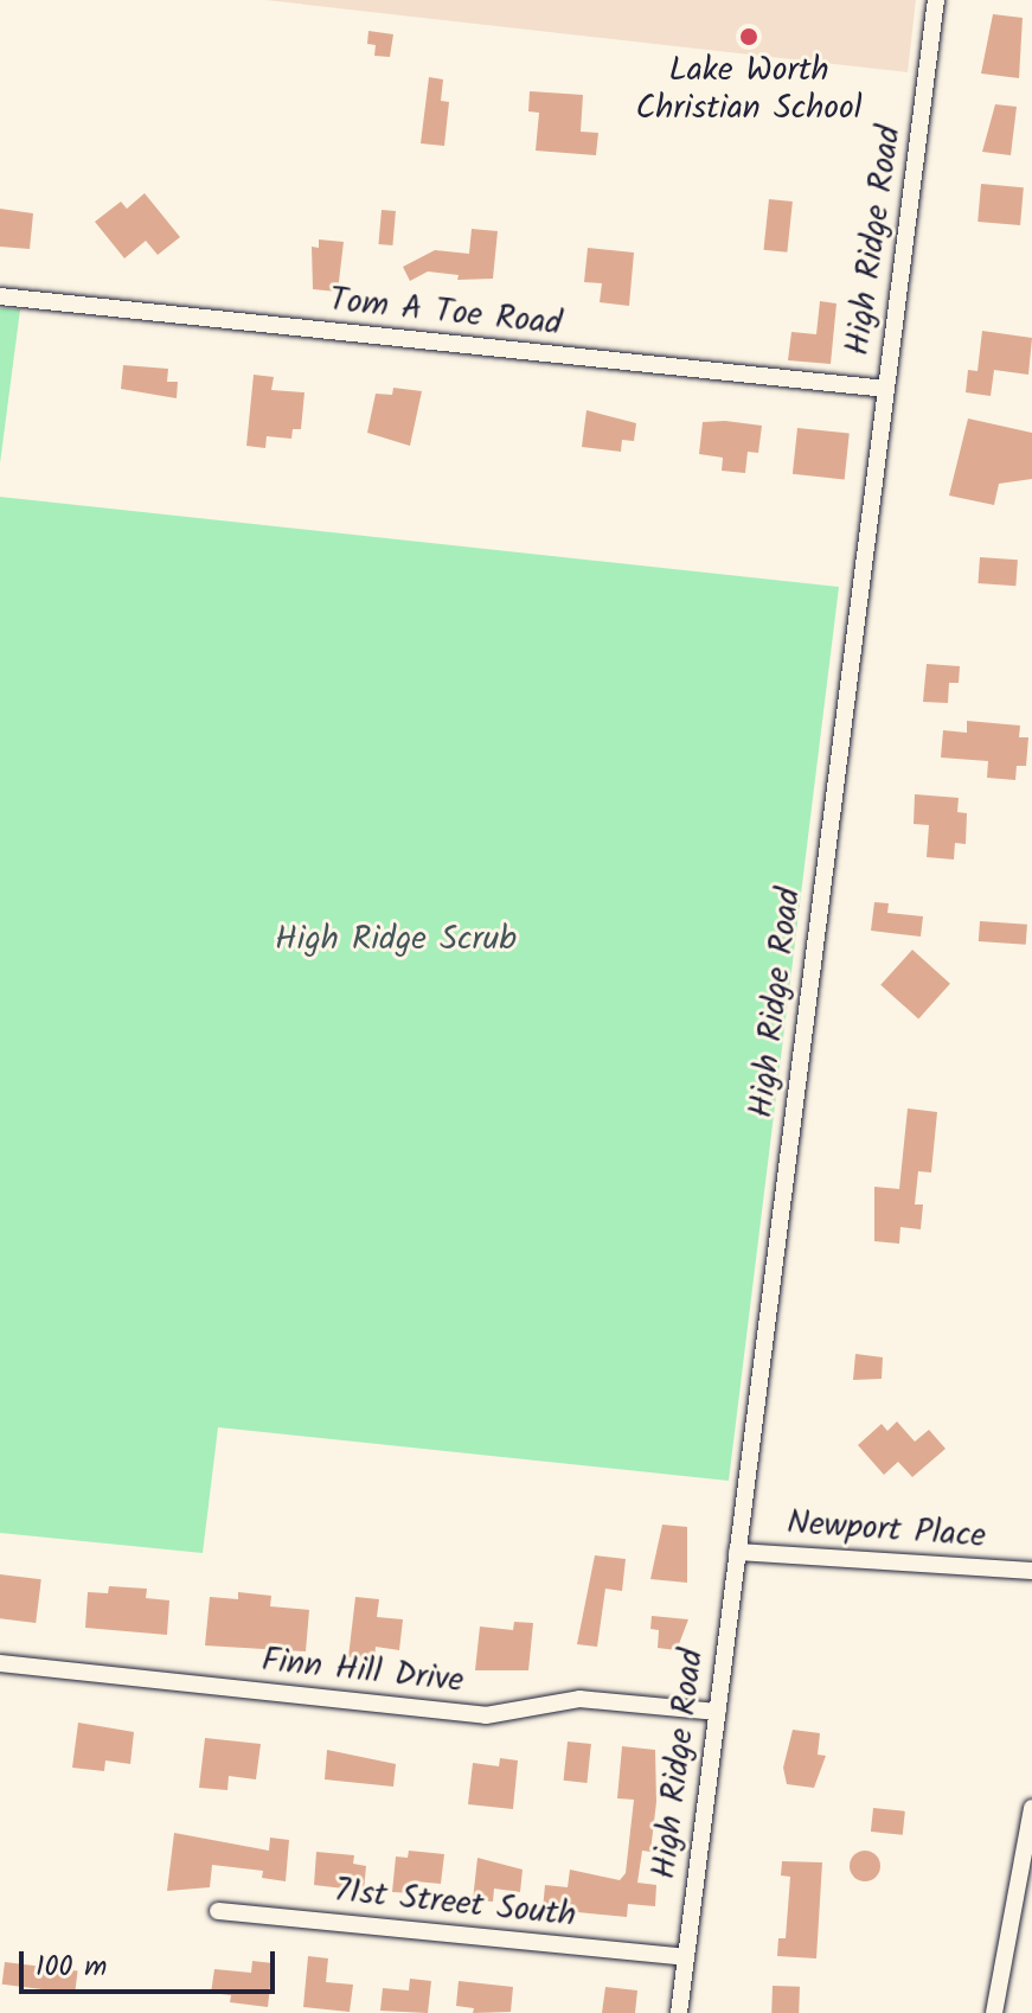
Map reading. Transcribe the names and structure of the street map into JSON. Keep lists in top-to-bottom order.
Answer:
{
  "streets": {
    "street": [
      "High Ridge Road",
      "Tom A Toe Road",
      "Newport Place",
      "Finn Hill Drive",
      "71st Street South"
    ]
  },
  "crossings": [
    ["High Ridge Road", "Tom A Toe Road"],
    ["High Ridge Road", "Newport Place"],
    ["High Ridge Road", "Finn Hill Drive"],
    ["High Ridge Road", "71st Street South"]
  ],
  "parks": ["High Ridge Scrub"],
  "places": ["Lake Worth Christian School"],
  "scale_bar": "100 m"
}
